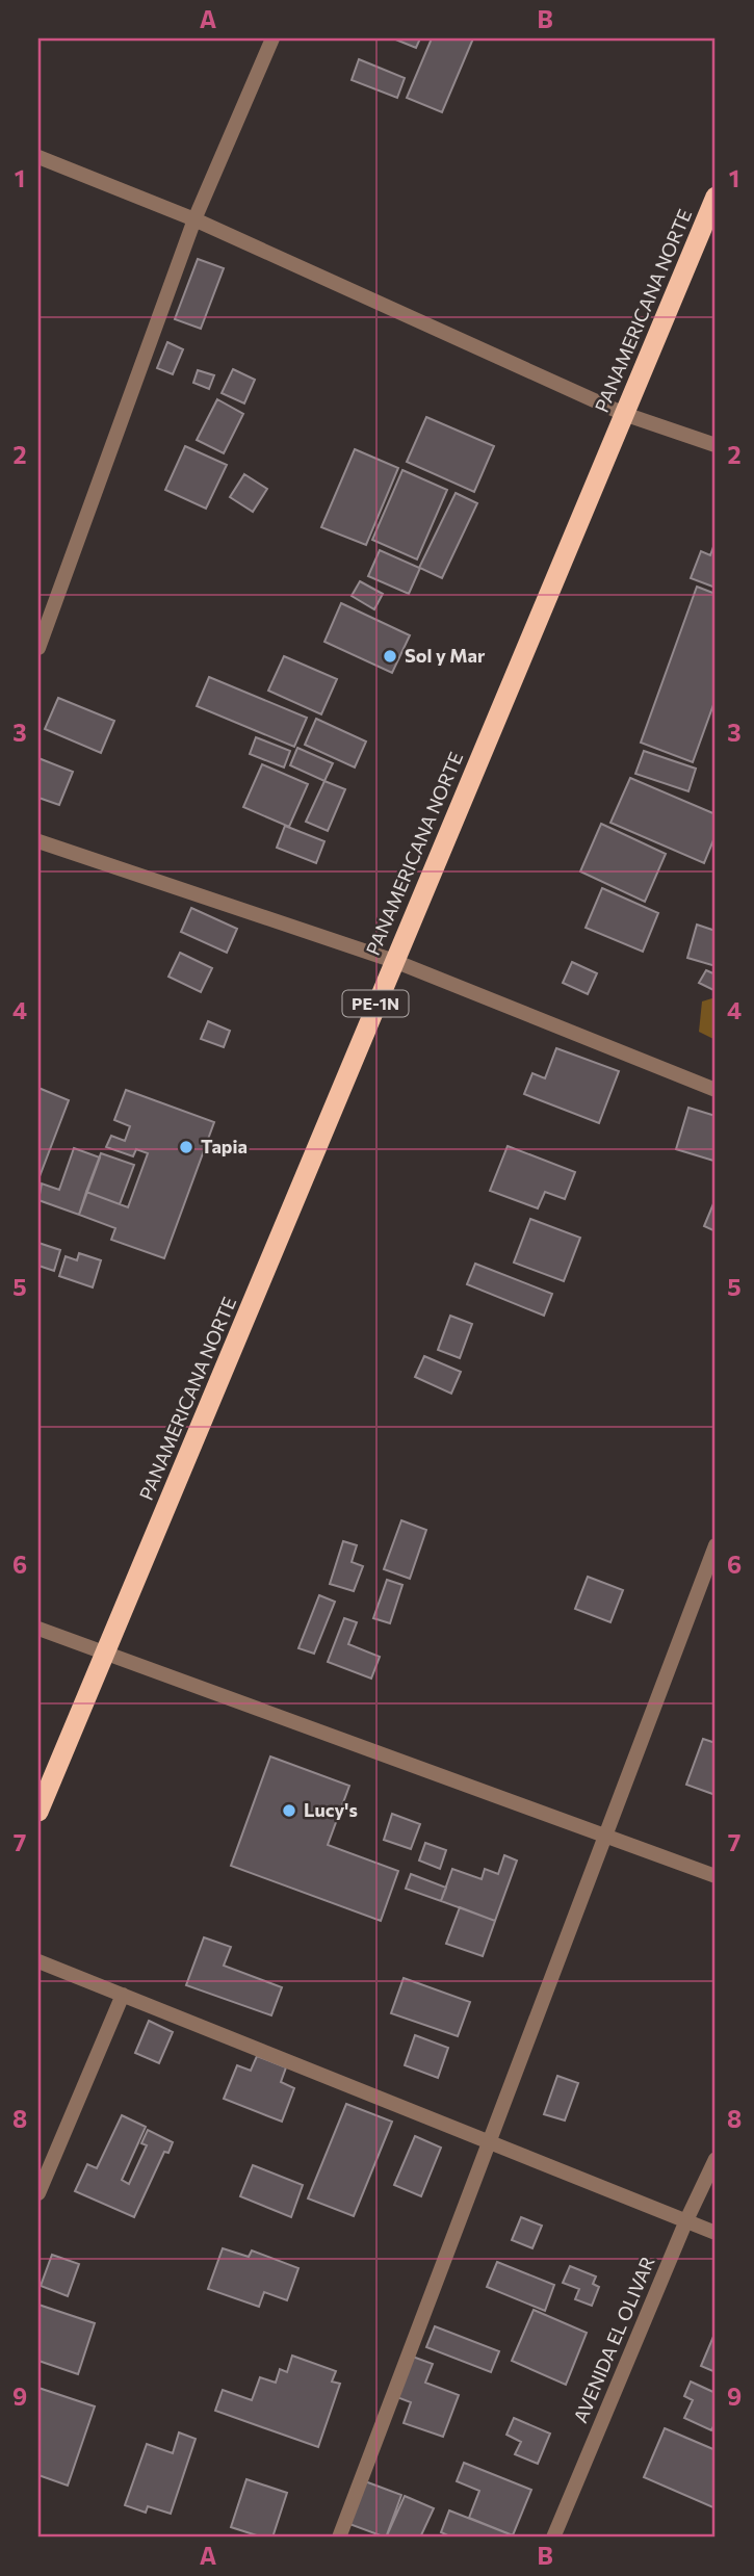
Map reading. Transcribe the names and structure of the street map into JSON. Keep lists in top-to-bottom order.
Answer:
{
  "streets": {
    "highway": ["PANAMERICANA NORTE", "PE-1N"],
    "street": ["AVENIDA EL OLIVAR"]
  },
  "places": ["Sol y Mar", "Tapia", "Lucy's"],
  "grid": {
    "columns": ["A", "B"],
    "rows": [
      "1",
      "2",
      "3",
      "4",
      "5",
      "6",
      "7",
      "8",
      "9"
    ]
  }
}
